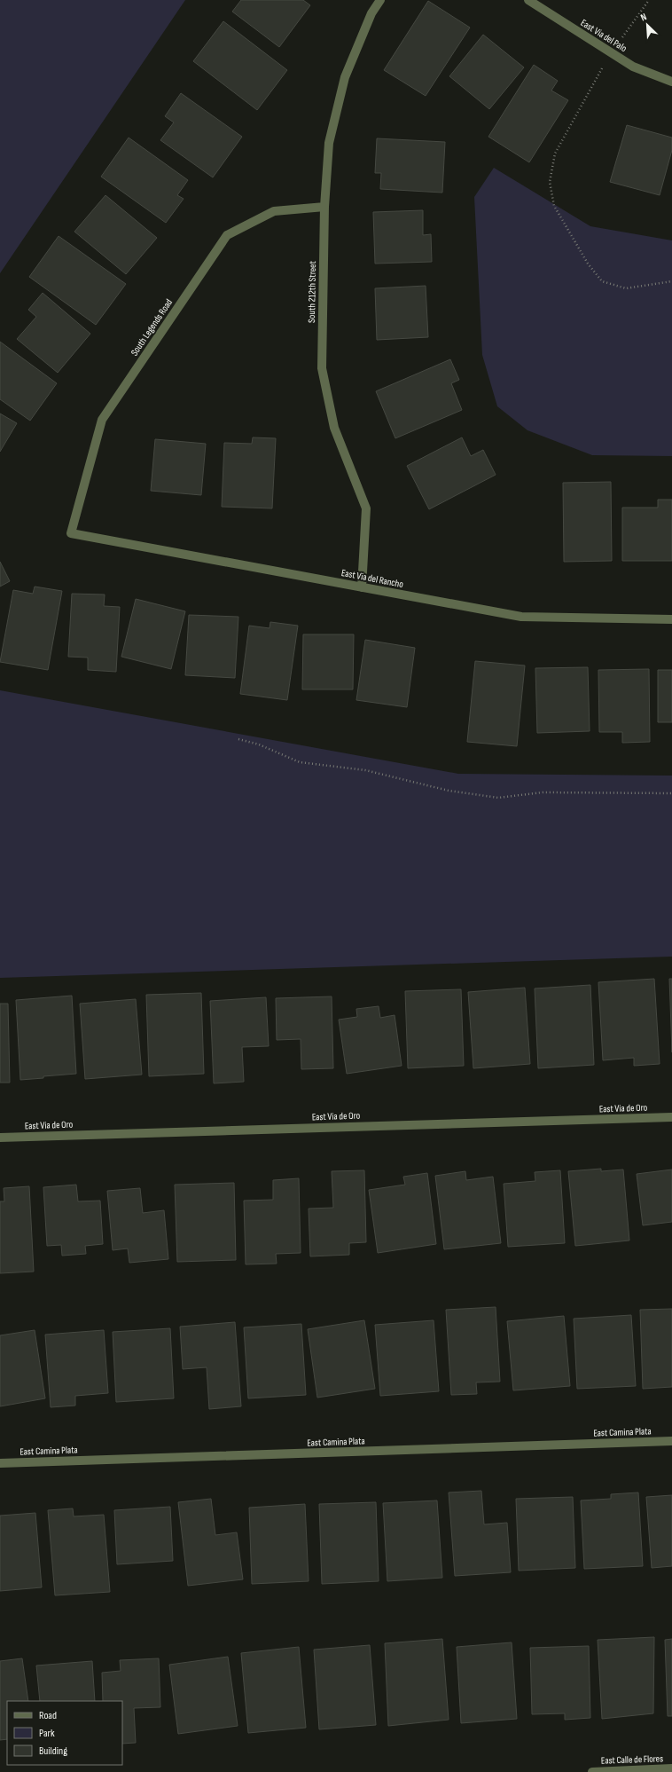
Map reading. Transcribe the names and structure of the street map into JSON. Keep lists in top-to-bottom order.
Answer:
{
  "streets": {
    "street": [
      "East Via del Palo",
      "South 212th Street",
      "South Legends Road",
      "East Via del Rancho",
      "East Via de Oro",
      "East Camina Plata",
      "East Calle de Flores"
    ]
  },
  "crossings": [
    ["South 212th Street", "South Legends Road"],
    ["South 212th Street", "East Via del Rancho"],
    ["South Legends Road", "East Via del Rancho"]
  ],
  "legend": ["Road", "Park", "Building"],
  "north": "top left"
}
